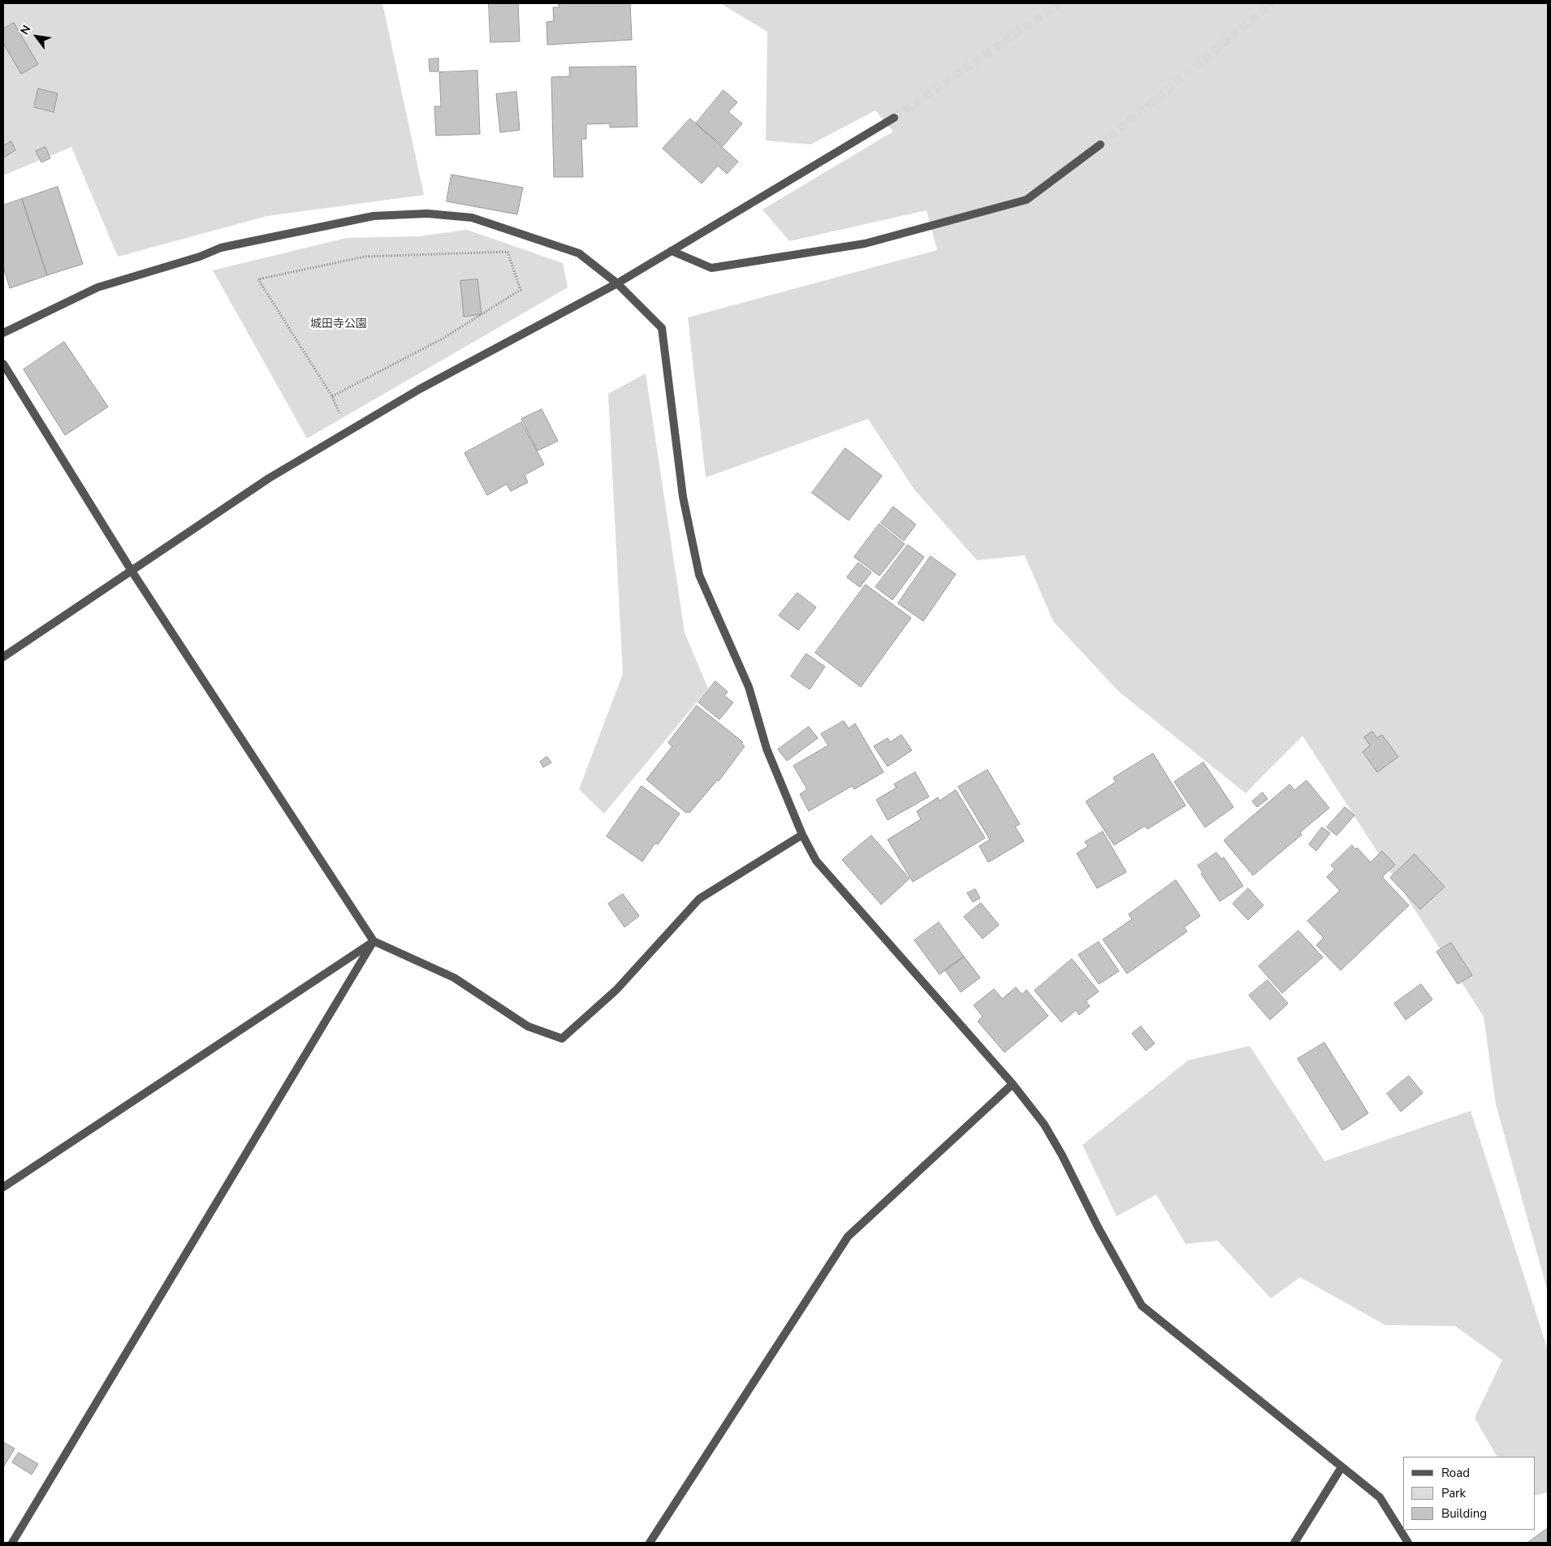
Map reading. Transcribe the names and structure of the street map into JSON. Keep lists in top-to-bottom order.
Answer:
{
  "parks": ["城田寺公園"],
  "legend": ["Road", "Park", "Building"],
  "north": "top left"
}
